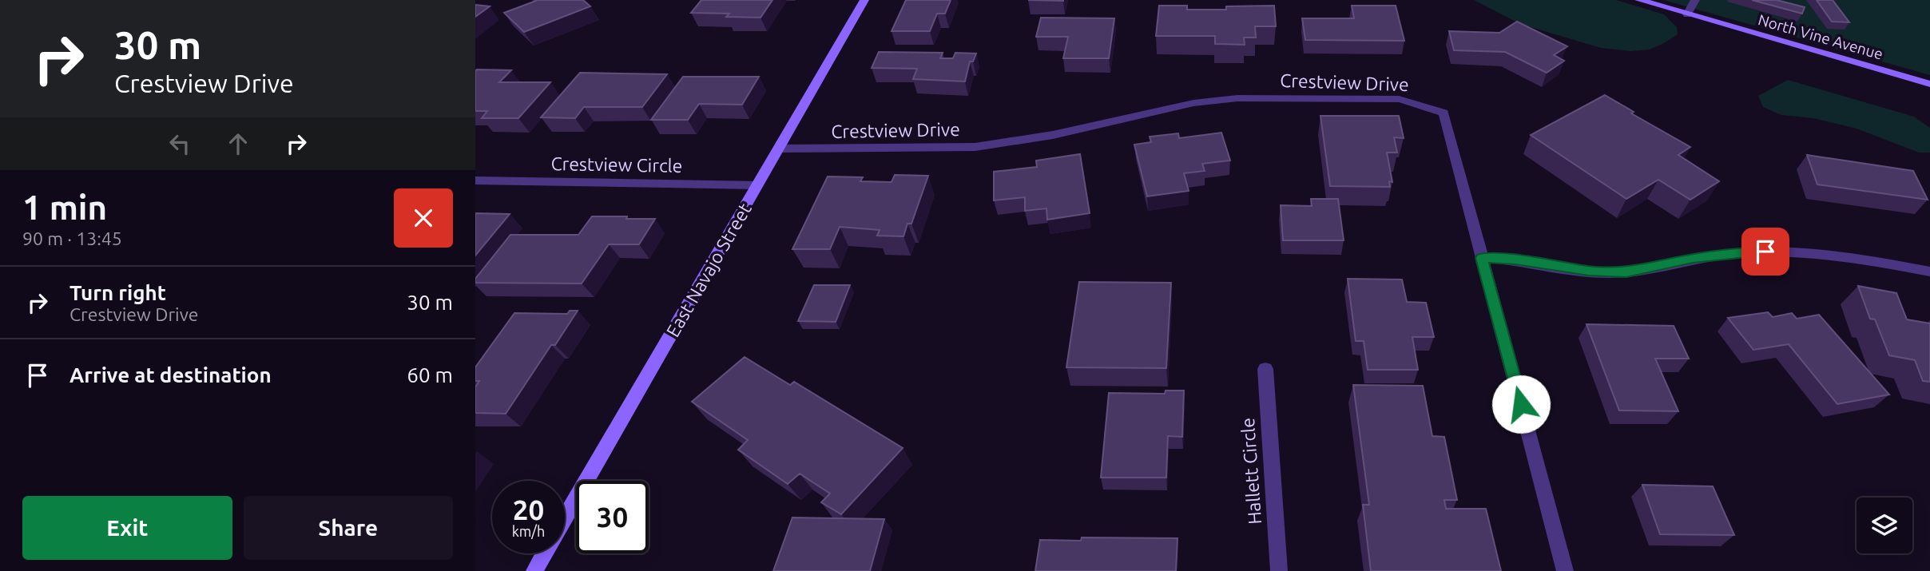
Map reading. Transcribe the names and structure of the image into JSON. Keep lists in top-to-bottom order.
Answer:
{
  "streets": {
    "street": [
      "North Vine Avenue",
      "Crestview Drive",
      "Crestview Circle",
      "East Navajo Street",
      "Hallett Circle"
    ]
  },
  "crossings": [
    ["Crestview Drive", "East Navajo Street"],
    ["Crestview Circle", "East Navajo Street"]
  ],
  "page": {
    "turn": ["30 m", "Crestview Drive"],
    "heading": ["1 min", "90 m · 13:45"],
    "list": [
      {
        "name": "Turn right",
        "note": "Crestview Drive",
        "value": "30 m"
      },
      {
        "name": "Arrive at destination",
        "value": "60 m"
      }
    ],
    "speed": "20 km/h",
    "limit": "30",
    "buttons": ["Exit", "Share"]
  }
}
